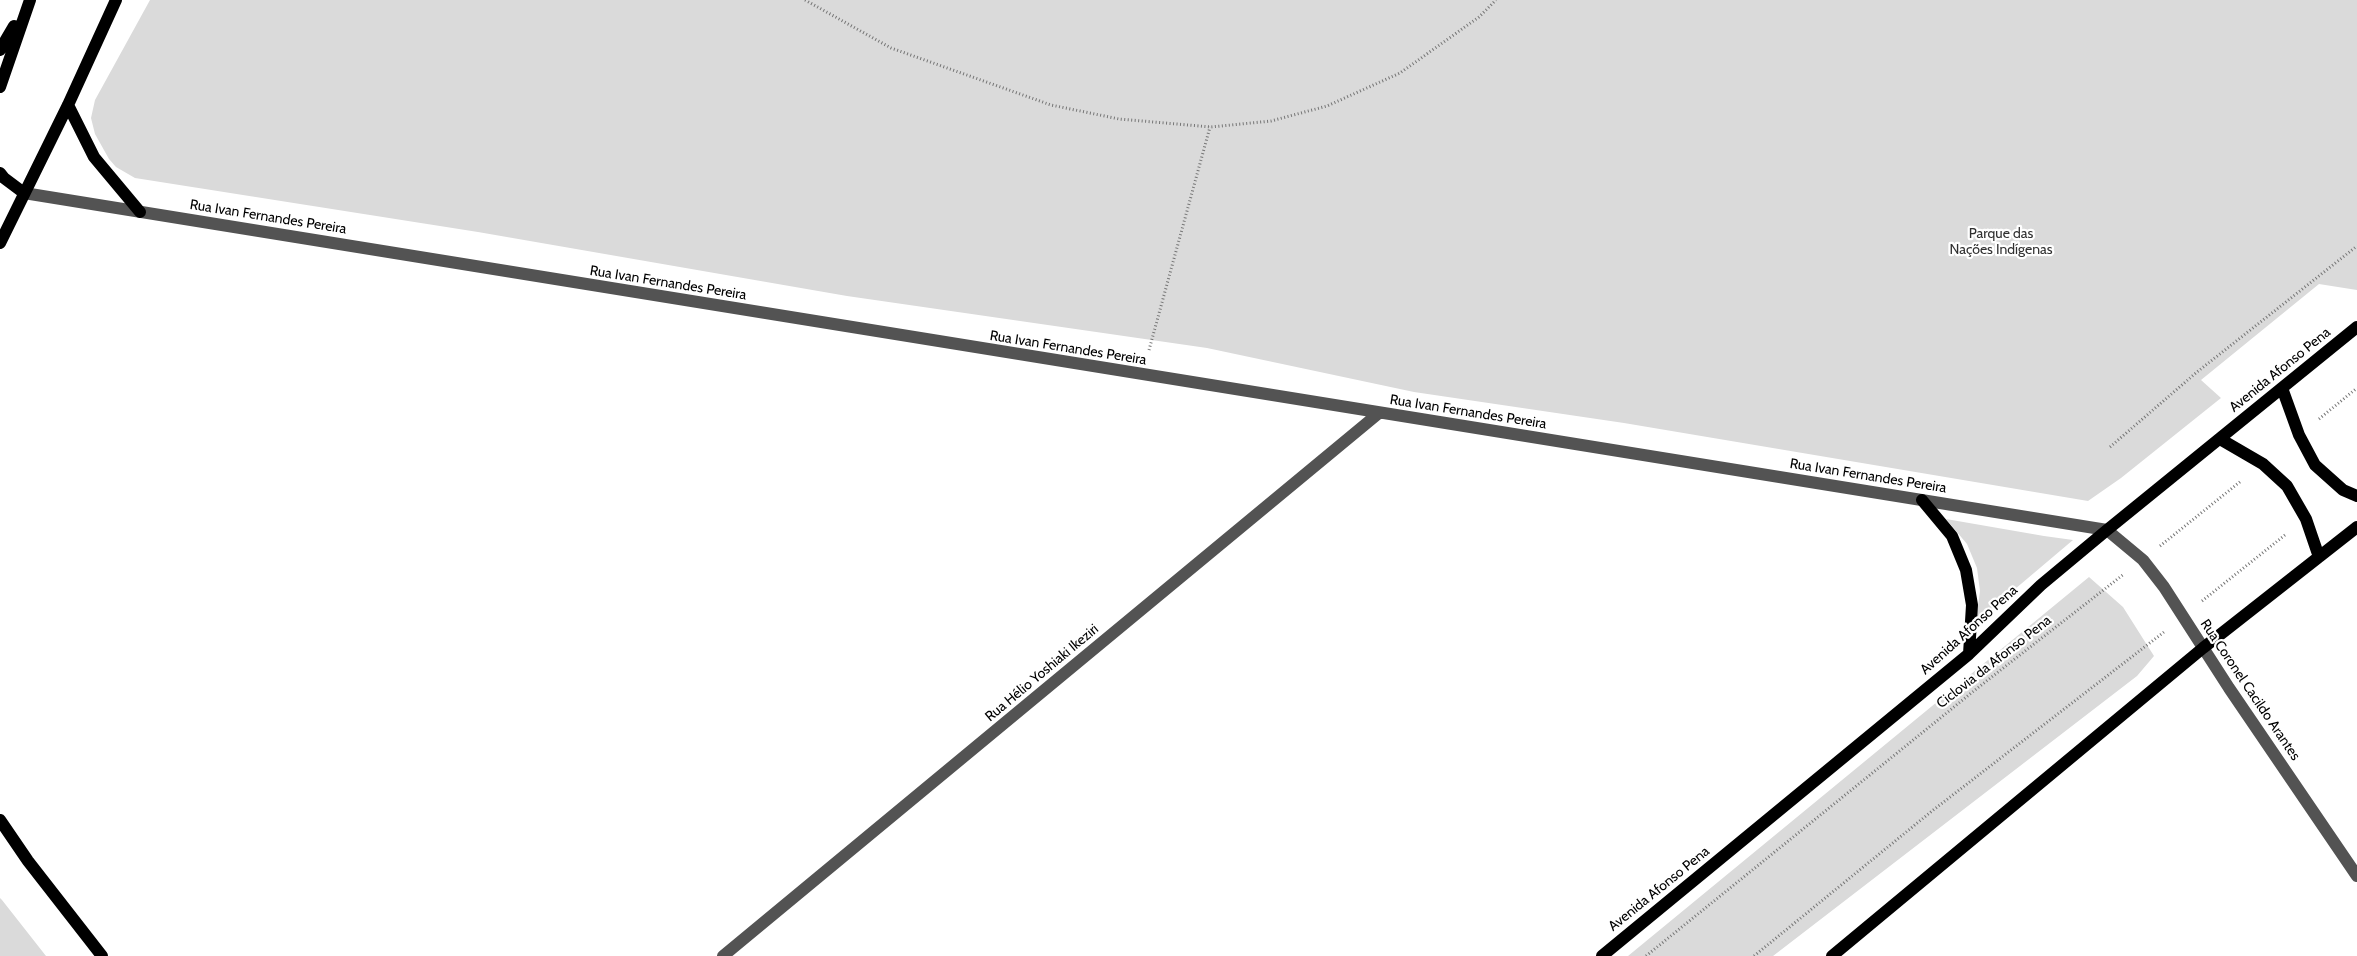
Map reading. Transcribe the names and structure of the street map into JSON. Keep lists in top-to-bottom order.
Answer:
{
  "streets": {
    "main road": ["Avenida Afonso Pena"],
    "street": ["Rua Ivan Fernandes Pereira", "Rua Hélio Yoshiaki Ikeziri", "Rua Coronel Cacildo Arantes"],
    "path": ["Ciclovia da Afonso Pena"]
  },
  "crossings": [
    ["Rua Ivan Fernandes Pereira", "Avenida Afonso Pena"],
    ["Rua Ivan Fernandes Pereira", "Rua Hélio Yoshiaki Ikeziri"],
    ["Rua Ivan Fernandes Pereira", "Rua Coronel Cacildo Arantes"],
    ["Avenida Afonso Pena", "Rua Coronel Cacildo Arantes"],
    ["Ciclovia da Afonso Pena", "Rua Coronel Cacildo Arantes"]
  ],
  "parks": ["Parque das Nações Indígenas"]
}
